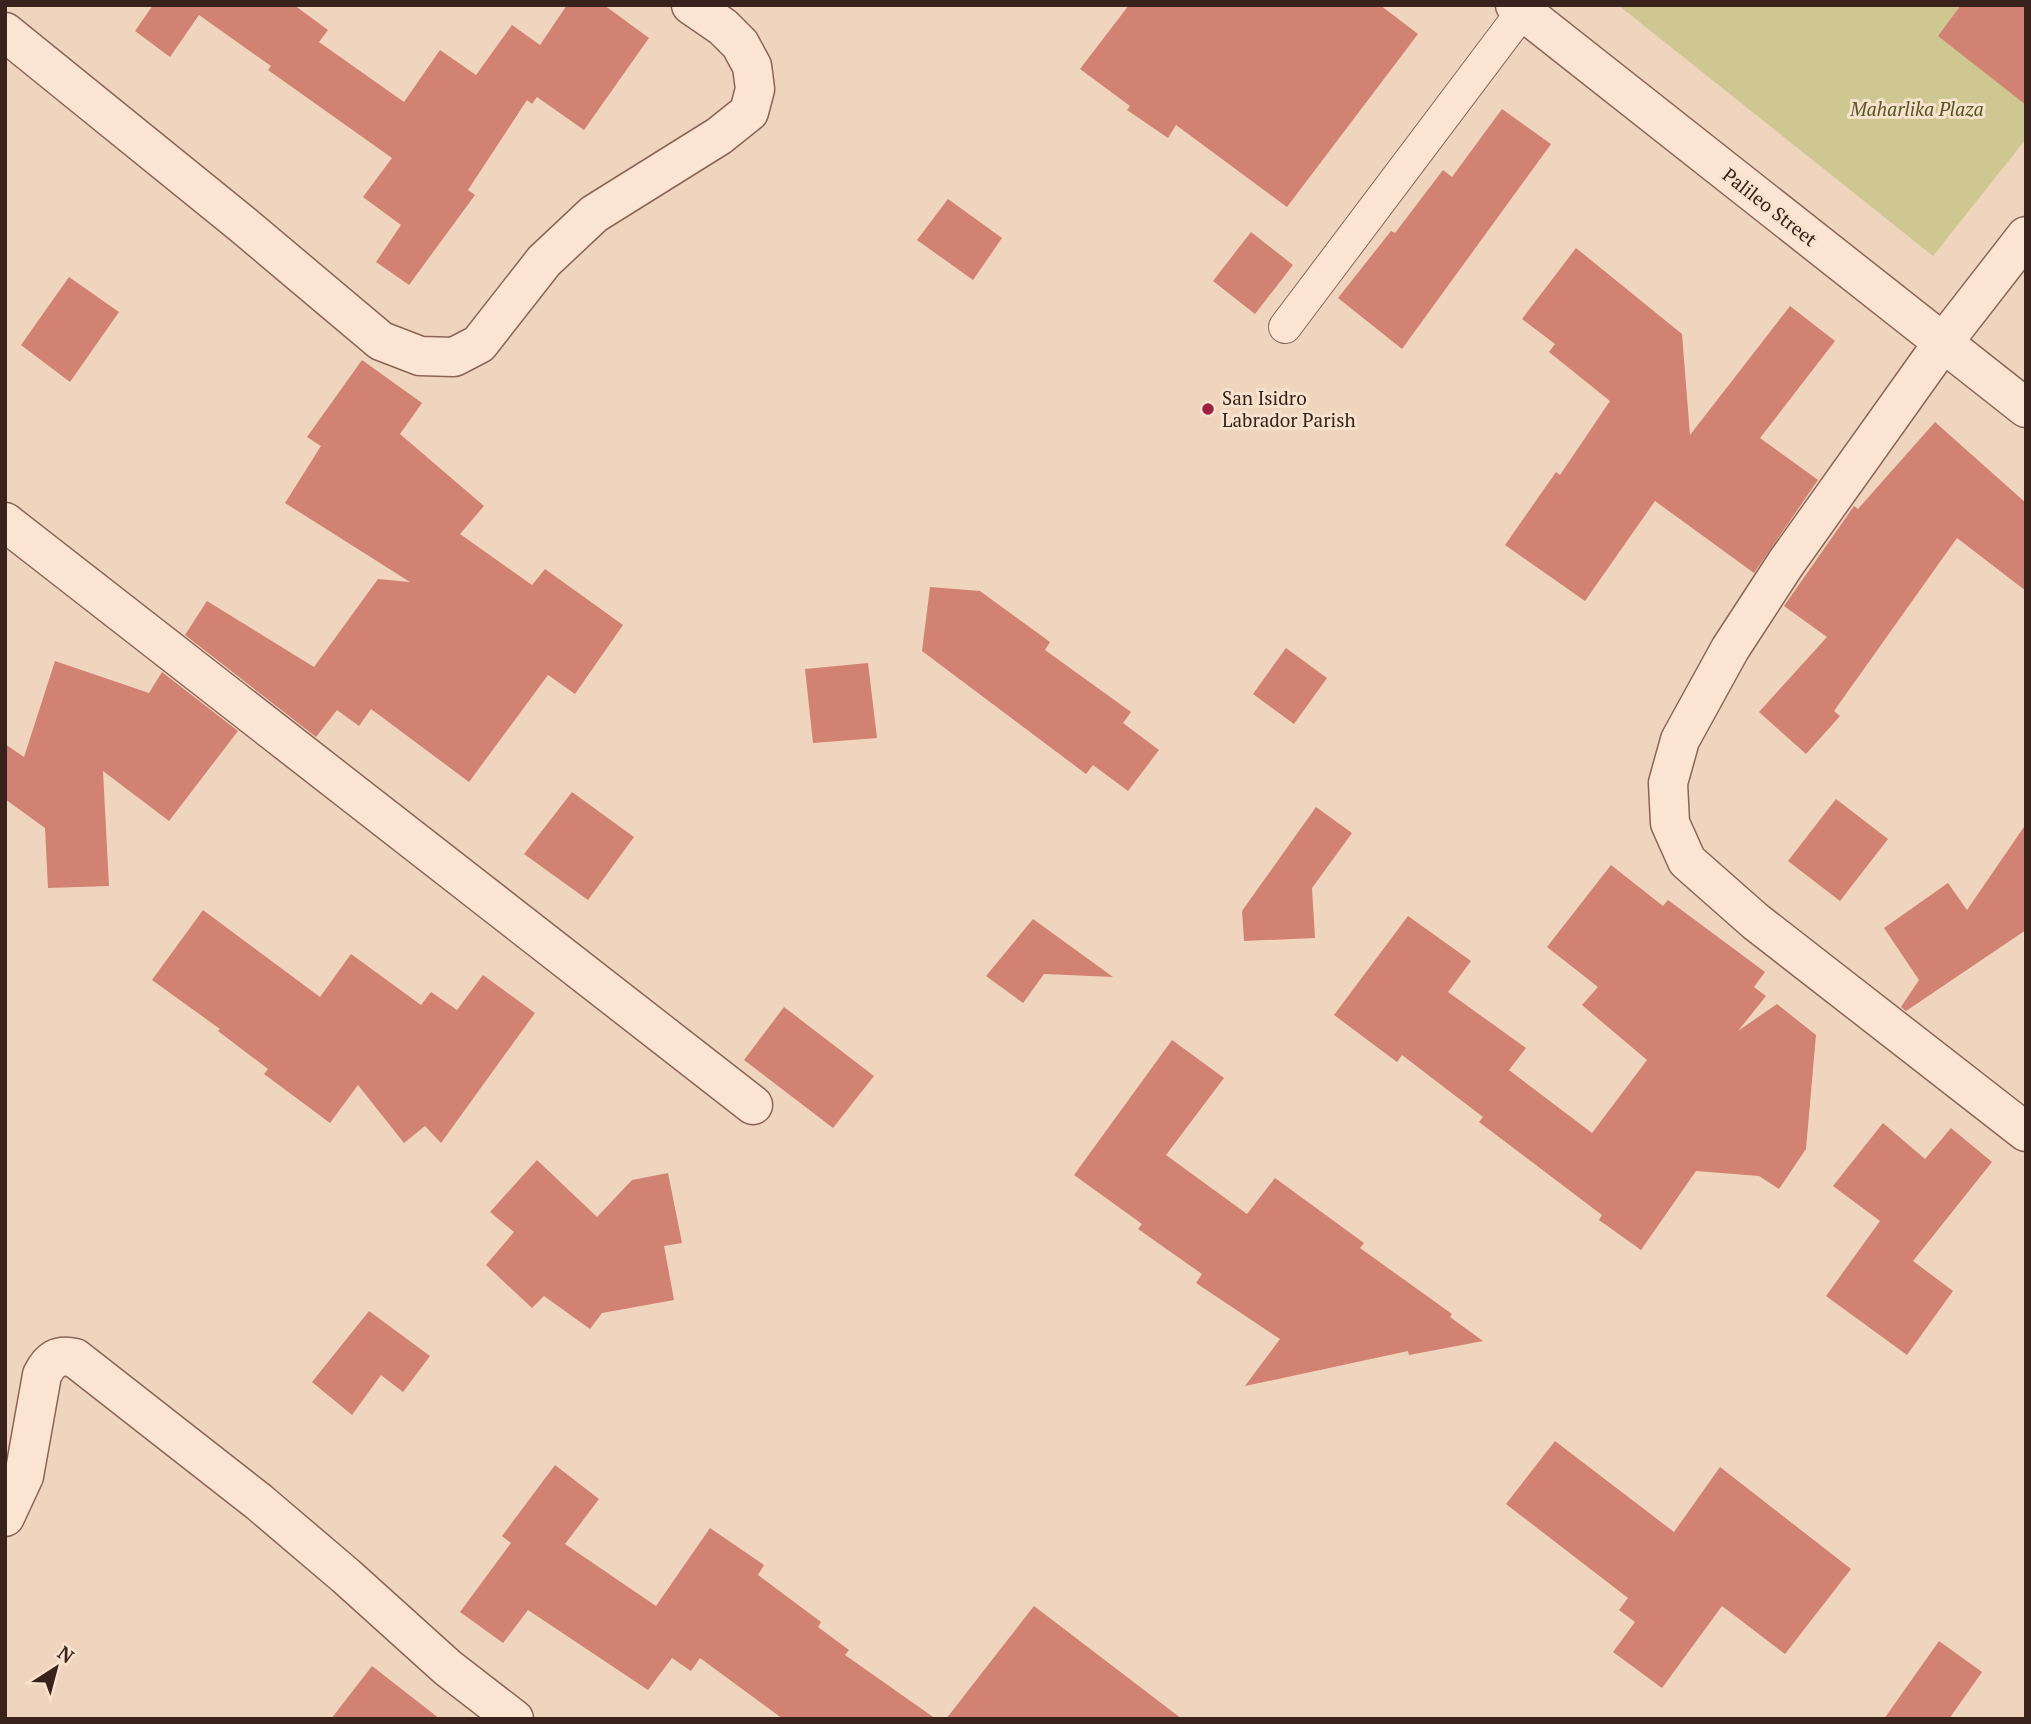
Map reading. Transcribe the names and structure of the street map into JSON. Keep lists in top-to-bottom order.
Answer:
{
  "streets": {
    "street": ["Palileo Street"]
  },
  "parks": ["Maharlika Plaza"],
  "places": ["San Isidro Labrador Parish"],
  "north": "top right"
}
